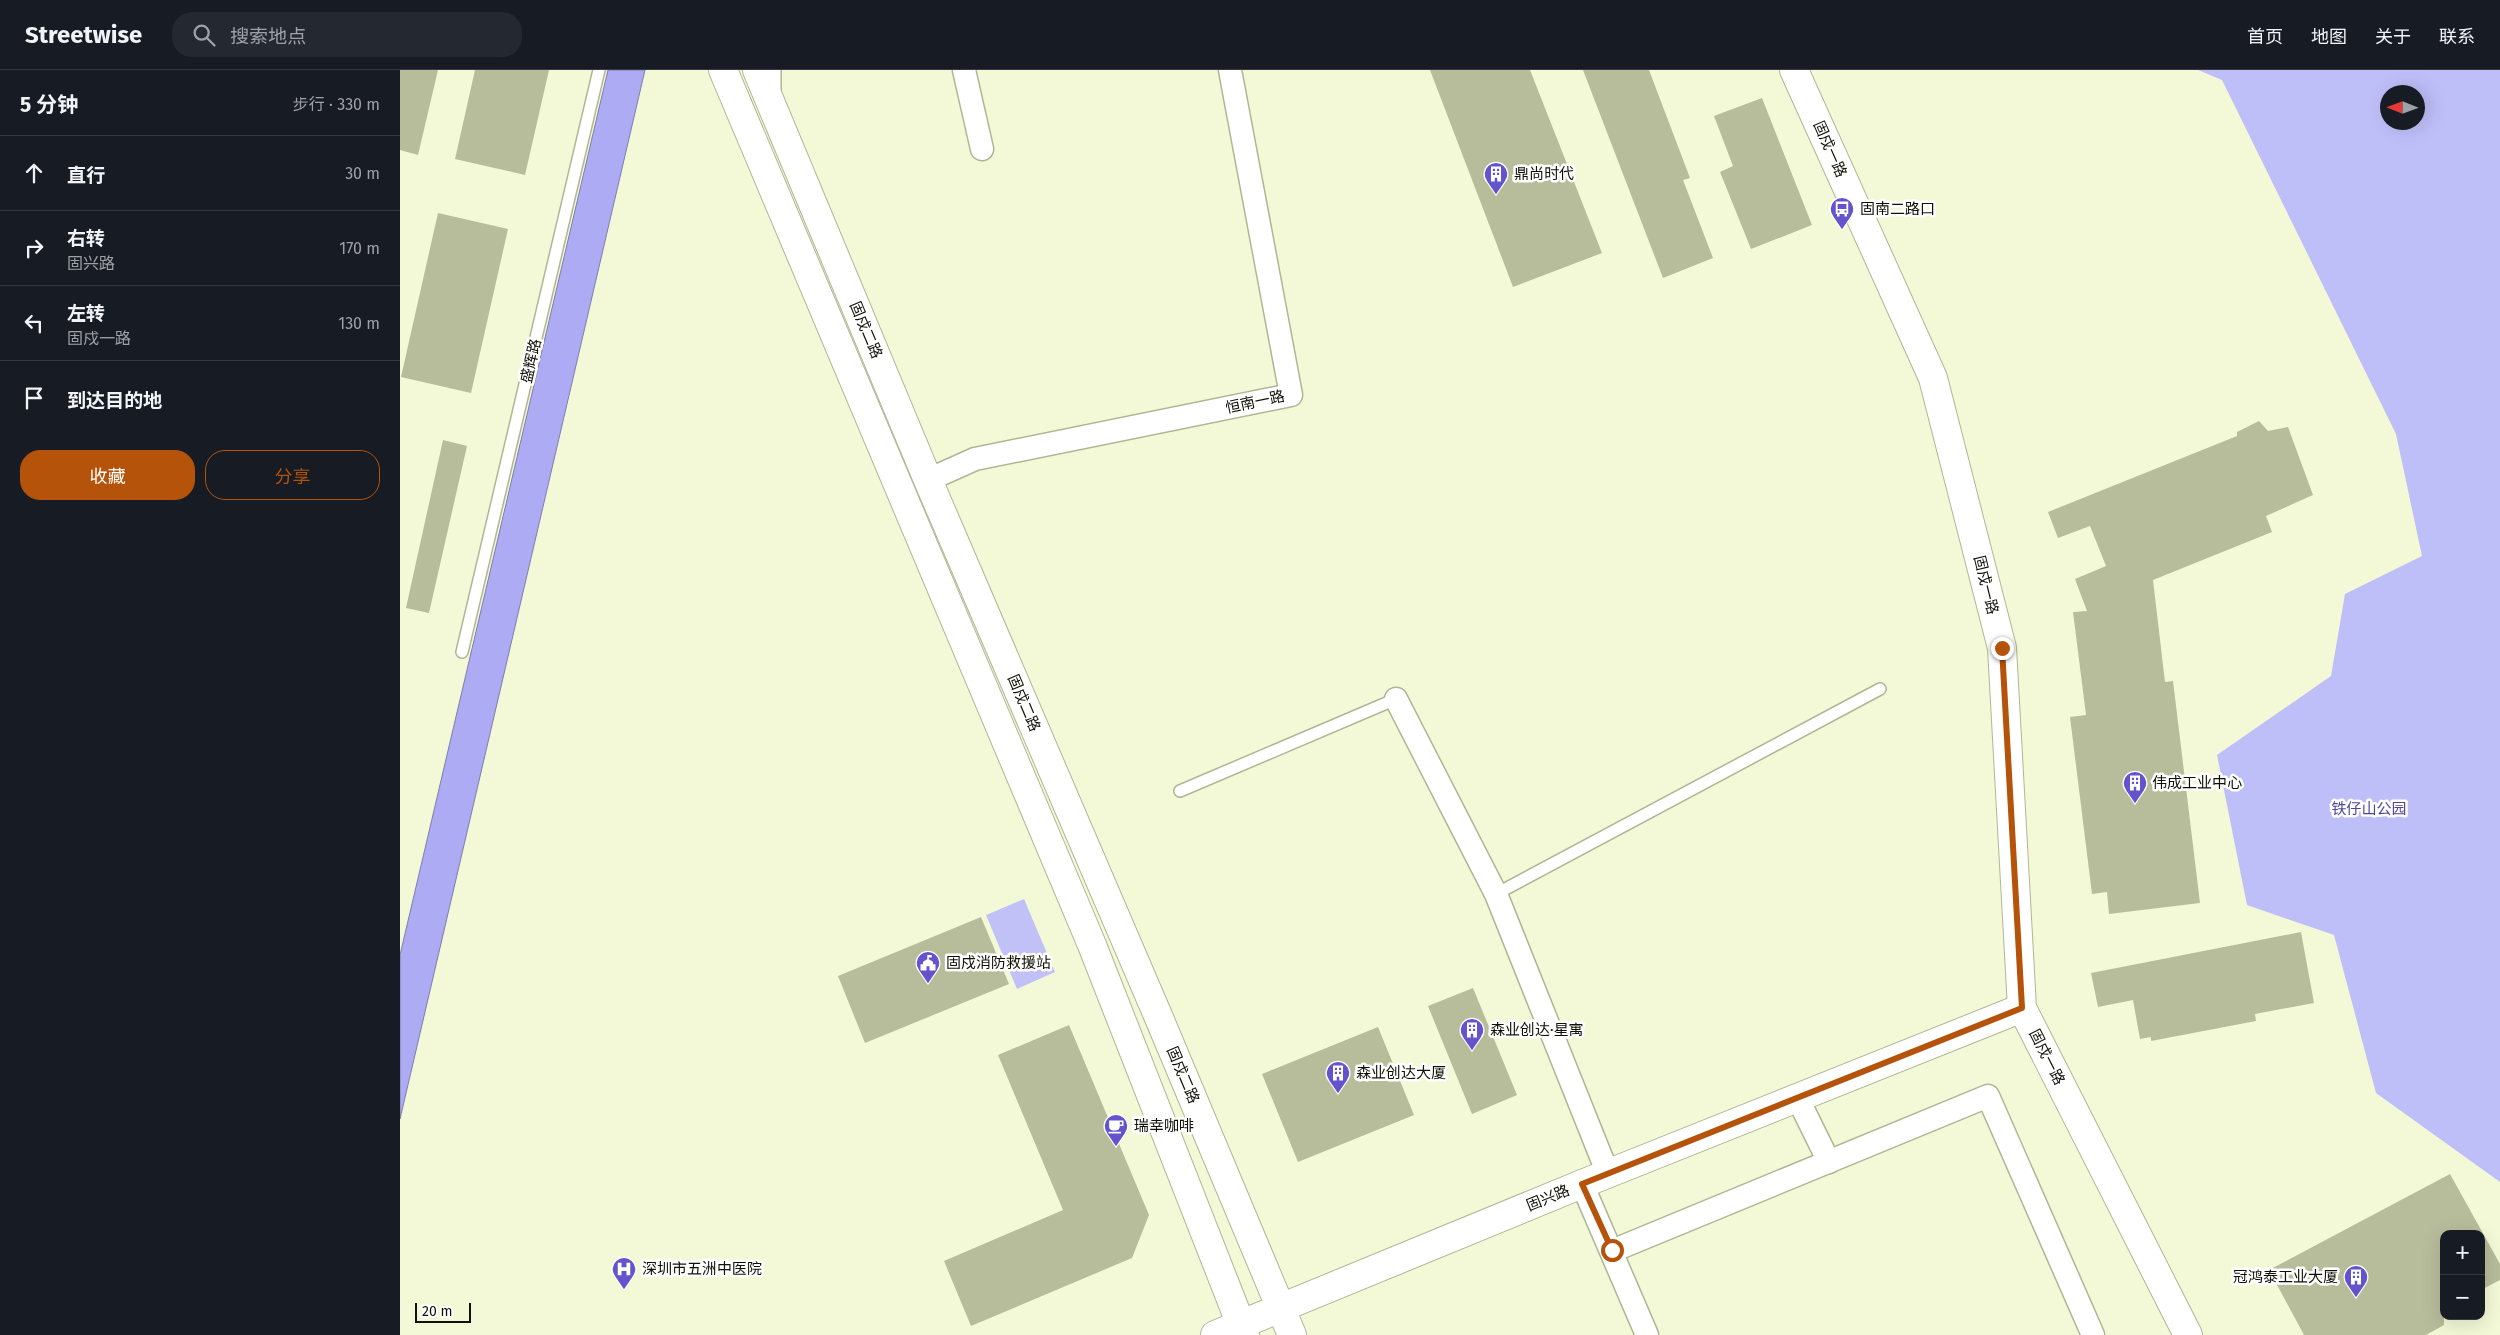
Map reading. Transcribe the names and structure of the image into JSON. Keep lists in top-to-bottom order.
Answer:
{
  "streets": {
    "street": [
      "固戍一路",
      "固戍二路",
      "恒南一路",
      "固兴路"
    ],
    "lane": ["盛辉路"]
  },
  "crossings": [
    ["固戍一路", "固兴路"],
    ["固戍二路", "恒南一路"],
    ["固戍二路", "固兴路"]
  ],
  "parks": ["铁仔山公园"],
  "places": {
    "building": [
      "鼎尚时代",
      "伟成工业中心",
      "森业创达·星寓",
      "森业创达大厦",
      "冠鸿泰工业大厦"
    ],
    "bus stop": ["固南二路口"],
    "public building": ["固戍消防救援站"],
    "cafe": ["瑞幸咖啡"],
    "hospital": ["深圳市五洲中医院"]
  },
  "scale_bar": "20 m",
  "north": "left",
  "page": {
    "header": "Streetwise",
    "search": "搜索地点",
    "nav": [
      "首页",
      "地图",
      "关于",
      "联系"
    ],
    "heading": ["5 分钟", "步行 · 330 m"],
    "list": [
      ["直行", "30 m"],
      ["右转", "固兴路", "170 m"],
      ["左转", "固戍一路", "130 m"],
      "到达目的地"
    ],
    "buttons": ["收藏", "分享"],
    "map_buttons": ["+", "−"],
    "scale": "20 m"
  }
}
